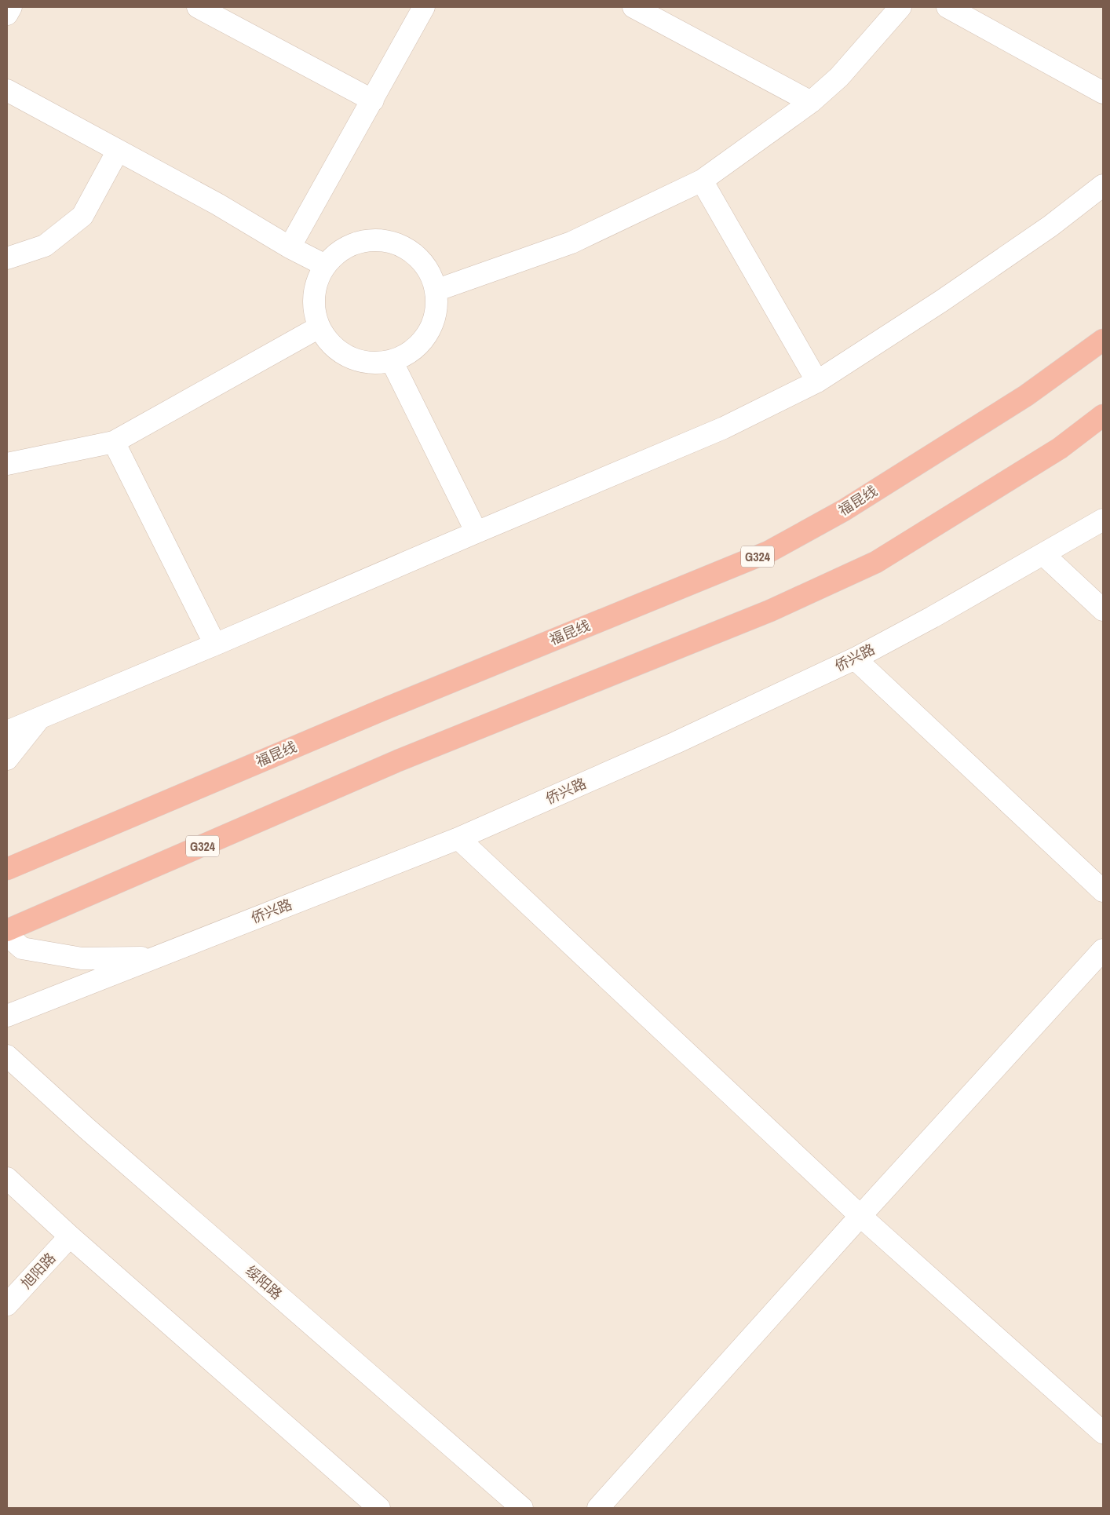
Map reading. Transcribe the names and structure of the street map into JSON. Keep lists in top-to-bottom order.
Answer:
{
  "streets": {
    "highway": ["福昆线", "G324"],
    "street": ["侨兴路", "旭阳路", "绥阳路"]
  }
}
